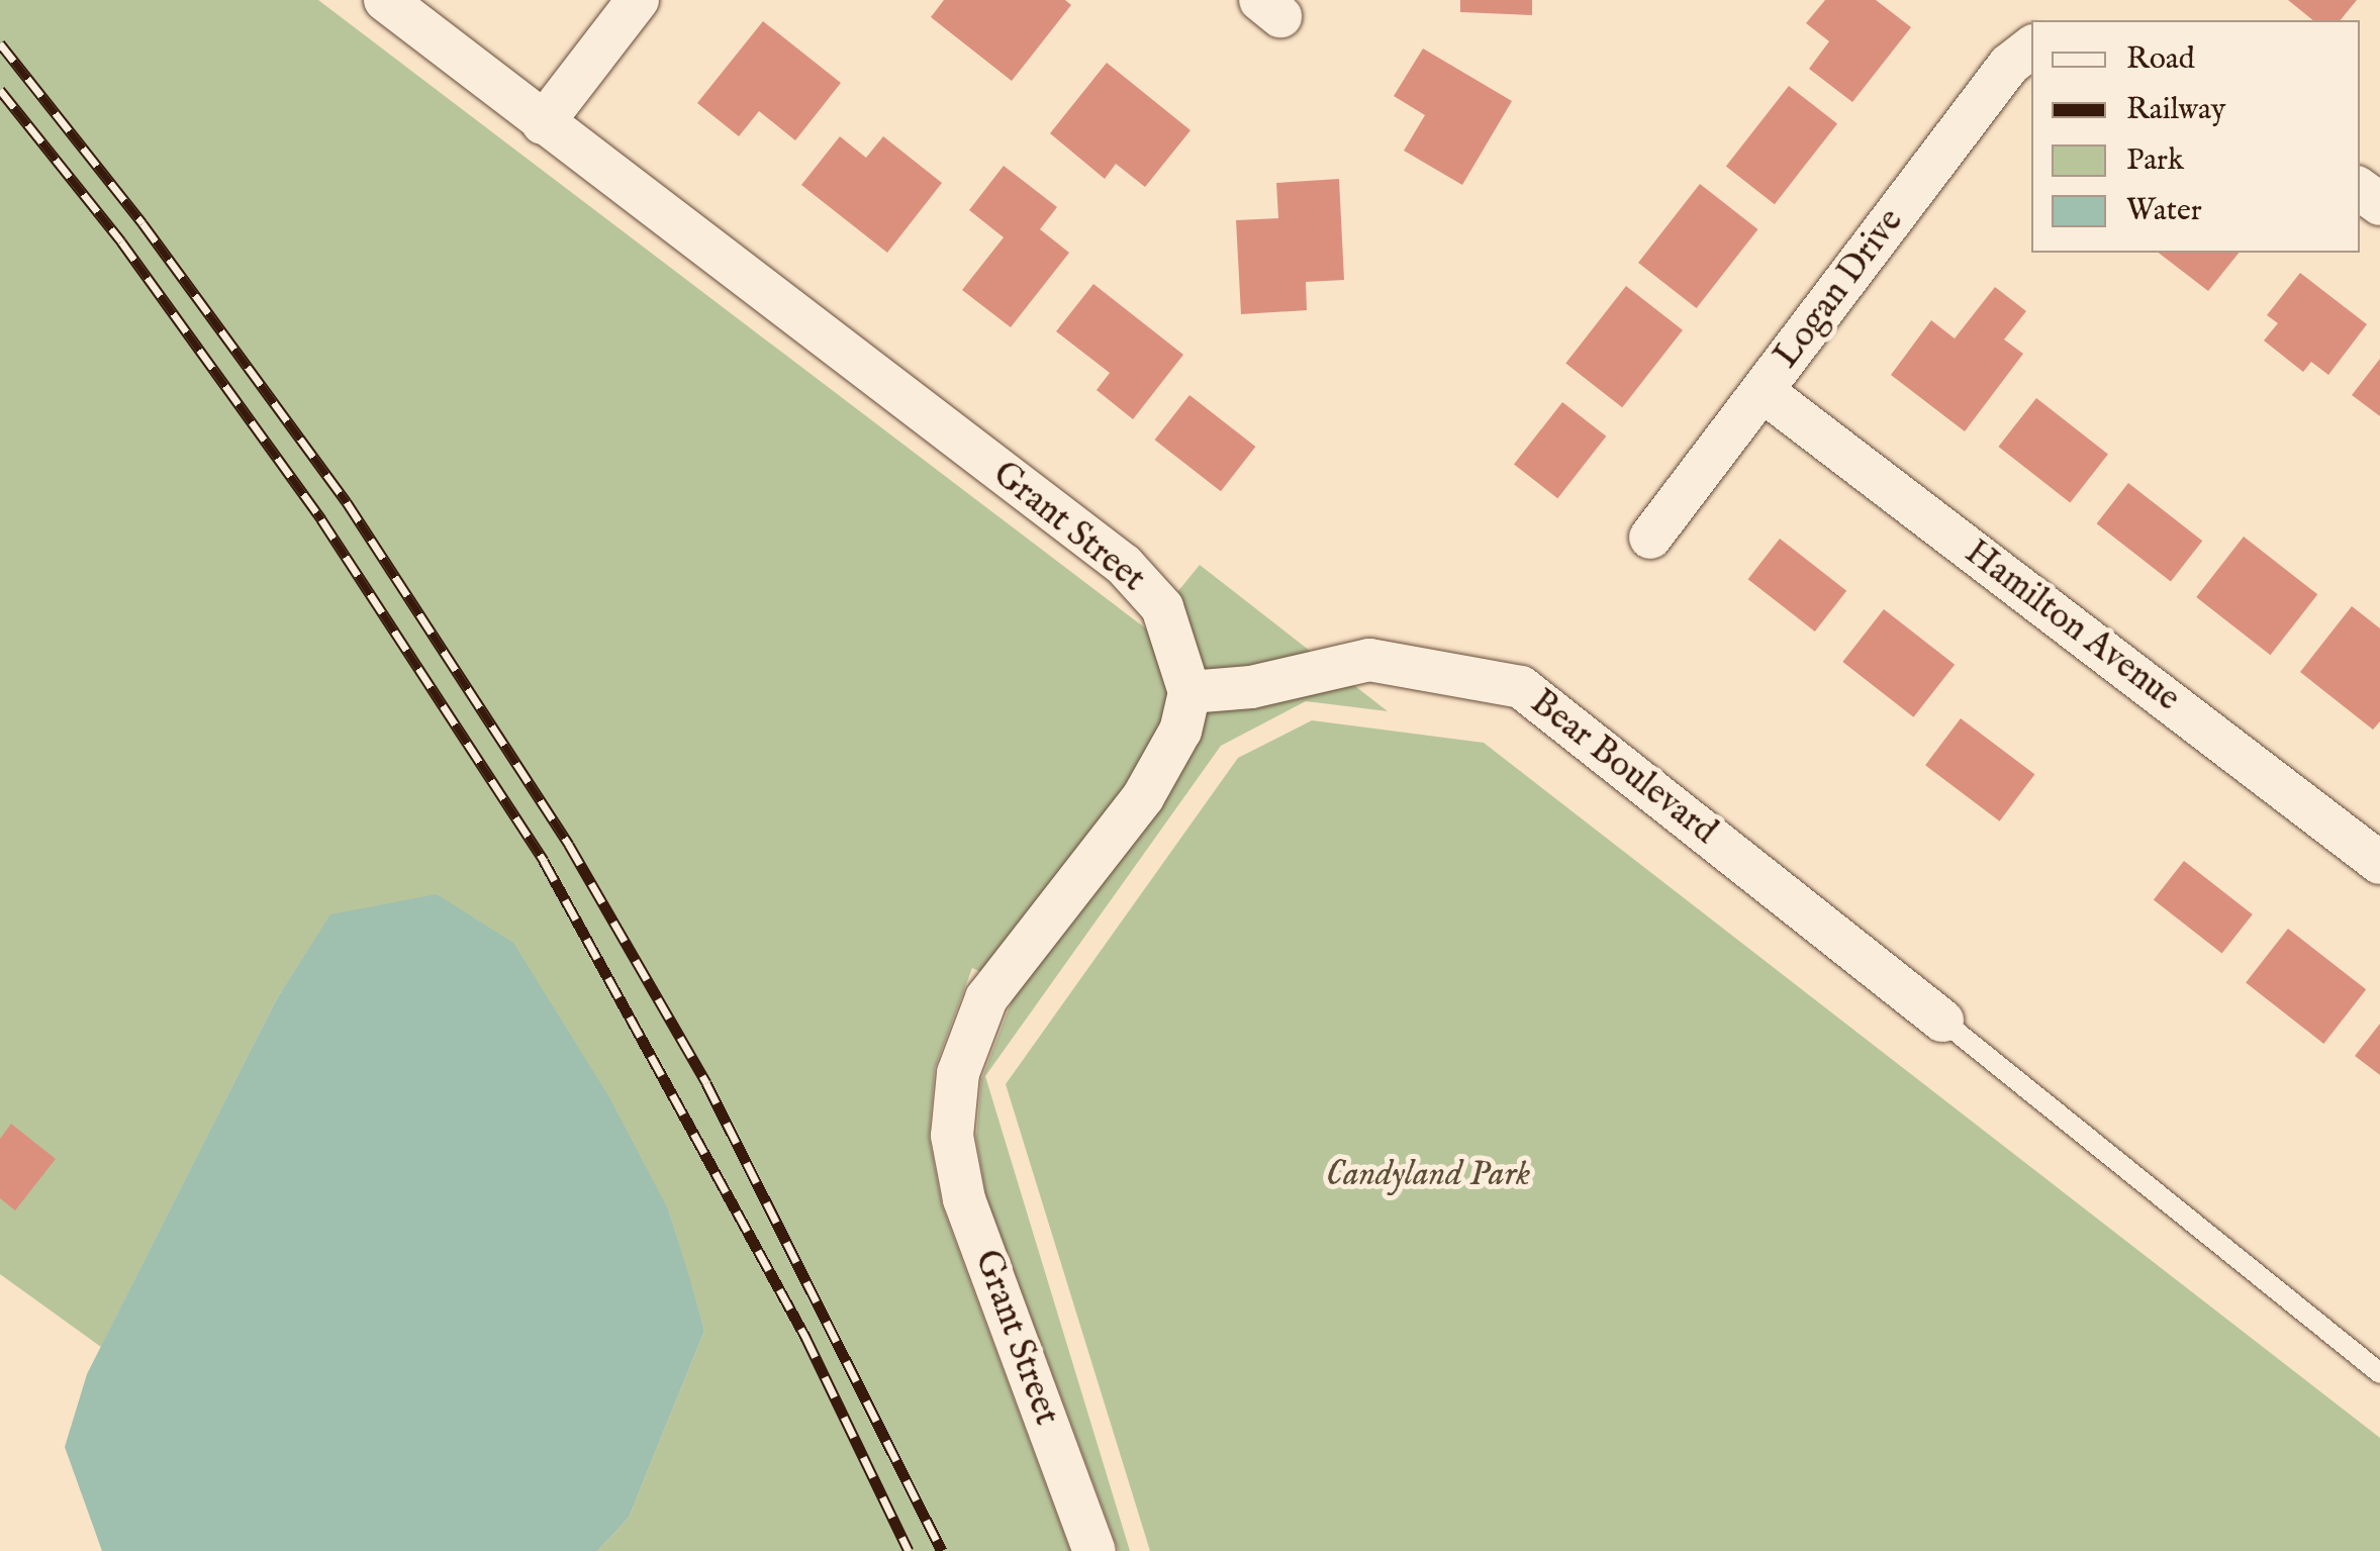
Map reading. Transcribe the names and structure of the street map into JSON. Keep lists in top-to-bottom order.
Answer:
{
  "streets": {
    "street": [
      "Logan Drive",
      "Grant Street",
      "Hamilton Avenue",
      "Bear Boulevard"
    ]
  },
  "crossings": [
    ["Logan Drive", "Hamilton Avenue"],
    ["Grant Street", "Bear Boulevard"]
  ],
  "parks": ["Candyland Park"],
  "legend": [
    "Road",
    "Railway",
    "Park",
    "Water"
  ]
}
